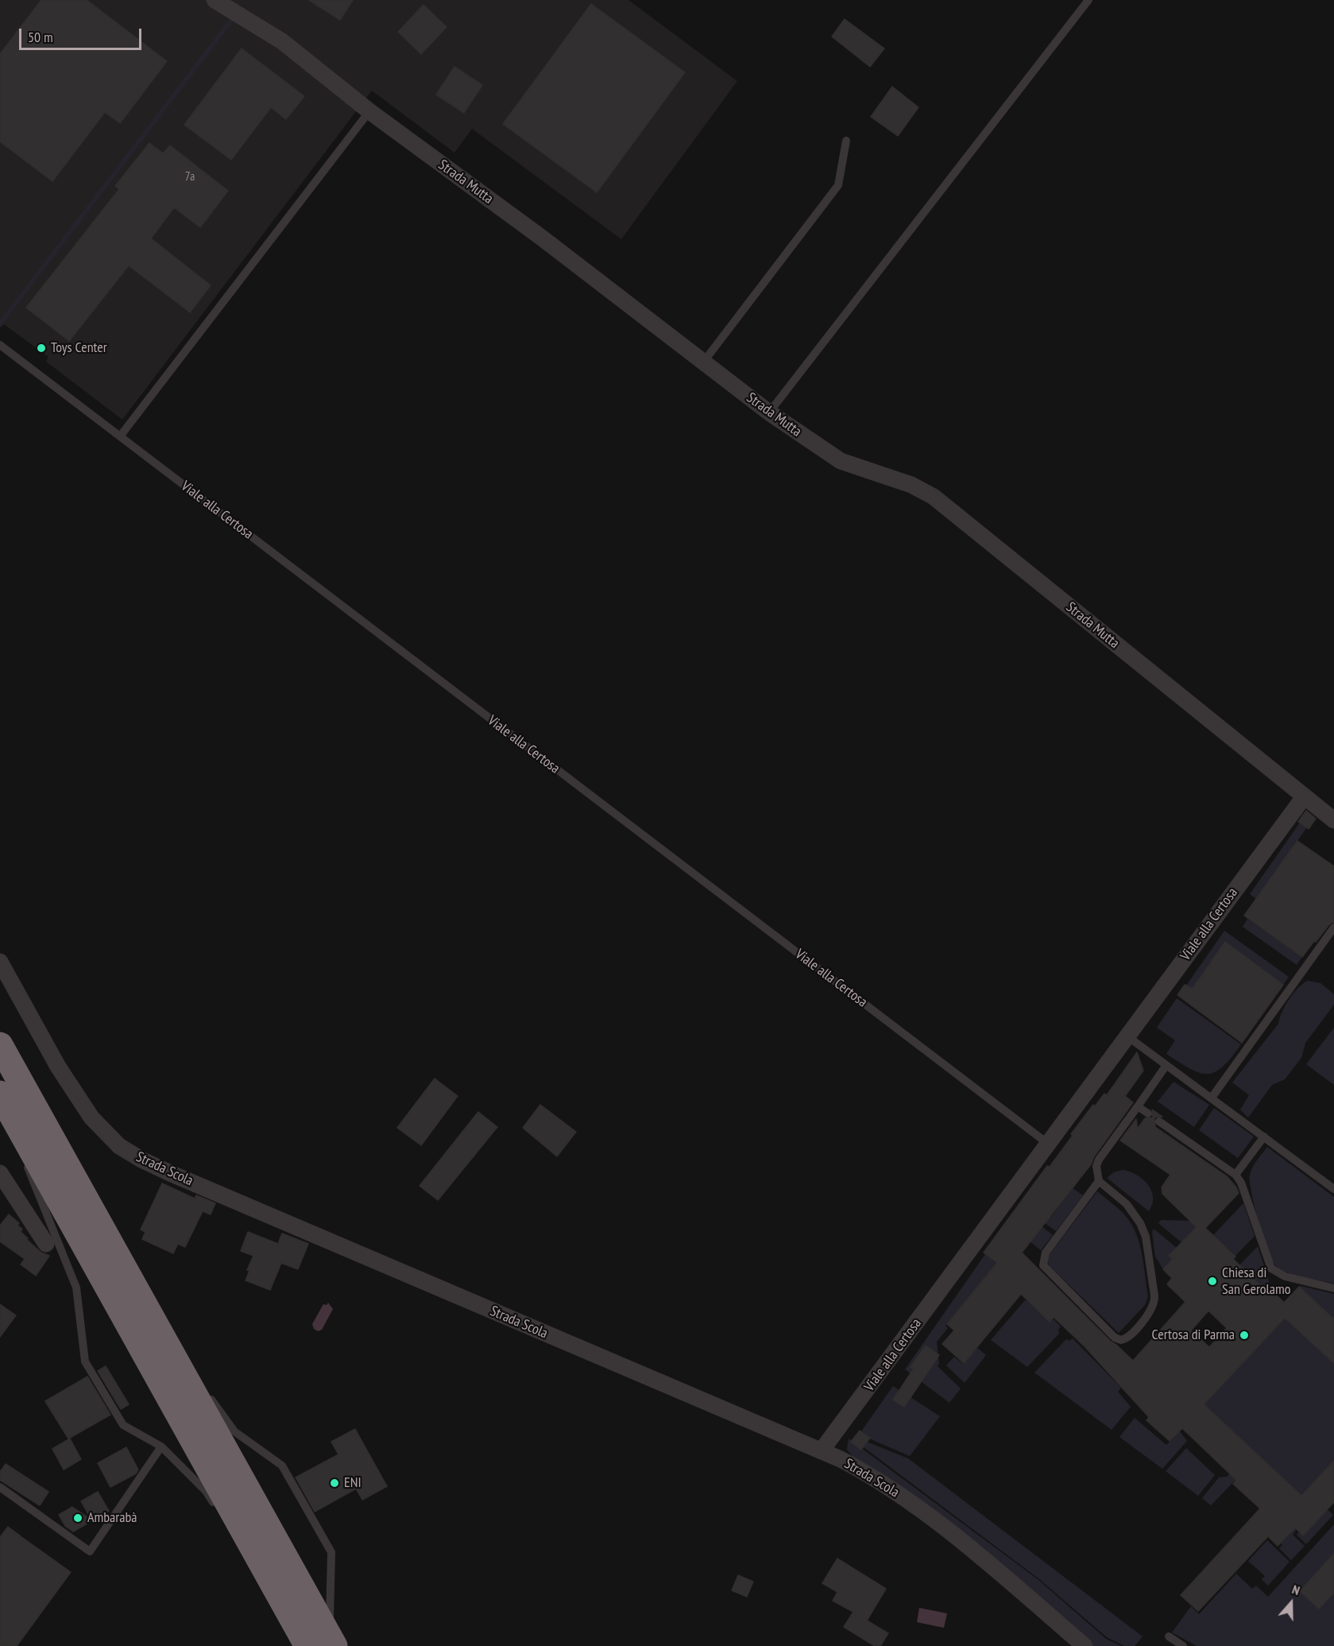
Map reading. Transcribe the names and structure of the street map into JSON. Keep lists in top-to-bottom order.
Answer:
{
  "streets": {
    "street": ["Strada Mutta", "Viale alla Certosa", "Strada Scola"]
  },
  "crossings": [
    ["Strada Mutta", "Viale alla Certosa"],
    ["Viale alla Certosa", "Strada Scola"]
  ],
  "places": [
    "Toys Center",
    "Chiesa di San Gerolamo",
    "Certosa di Parma",
    "ENI",
    "Ambarabà"
  ],
  "house_numbers": ["7a"],
  "scale_bar": "50 m",
  "north": "top"
}
